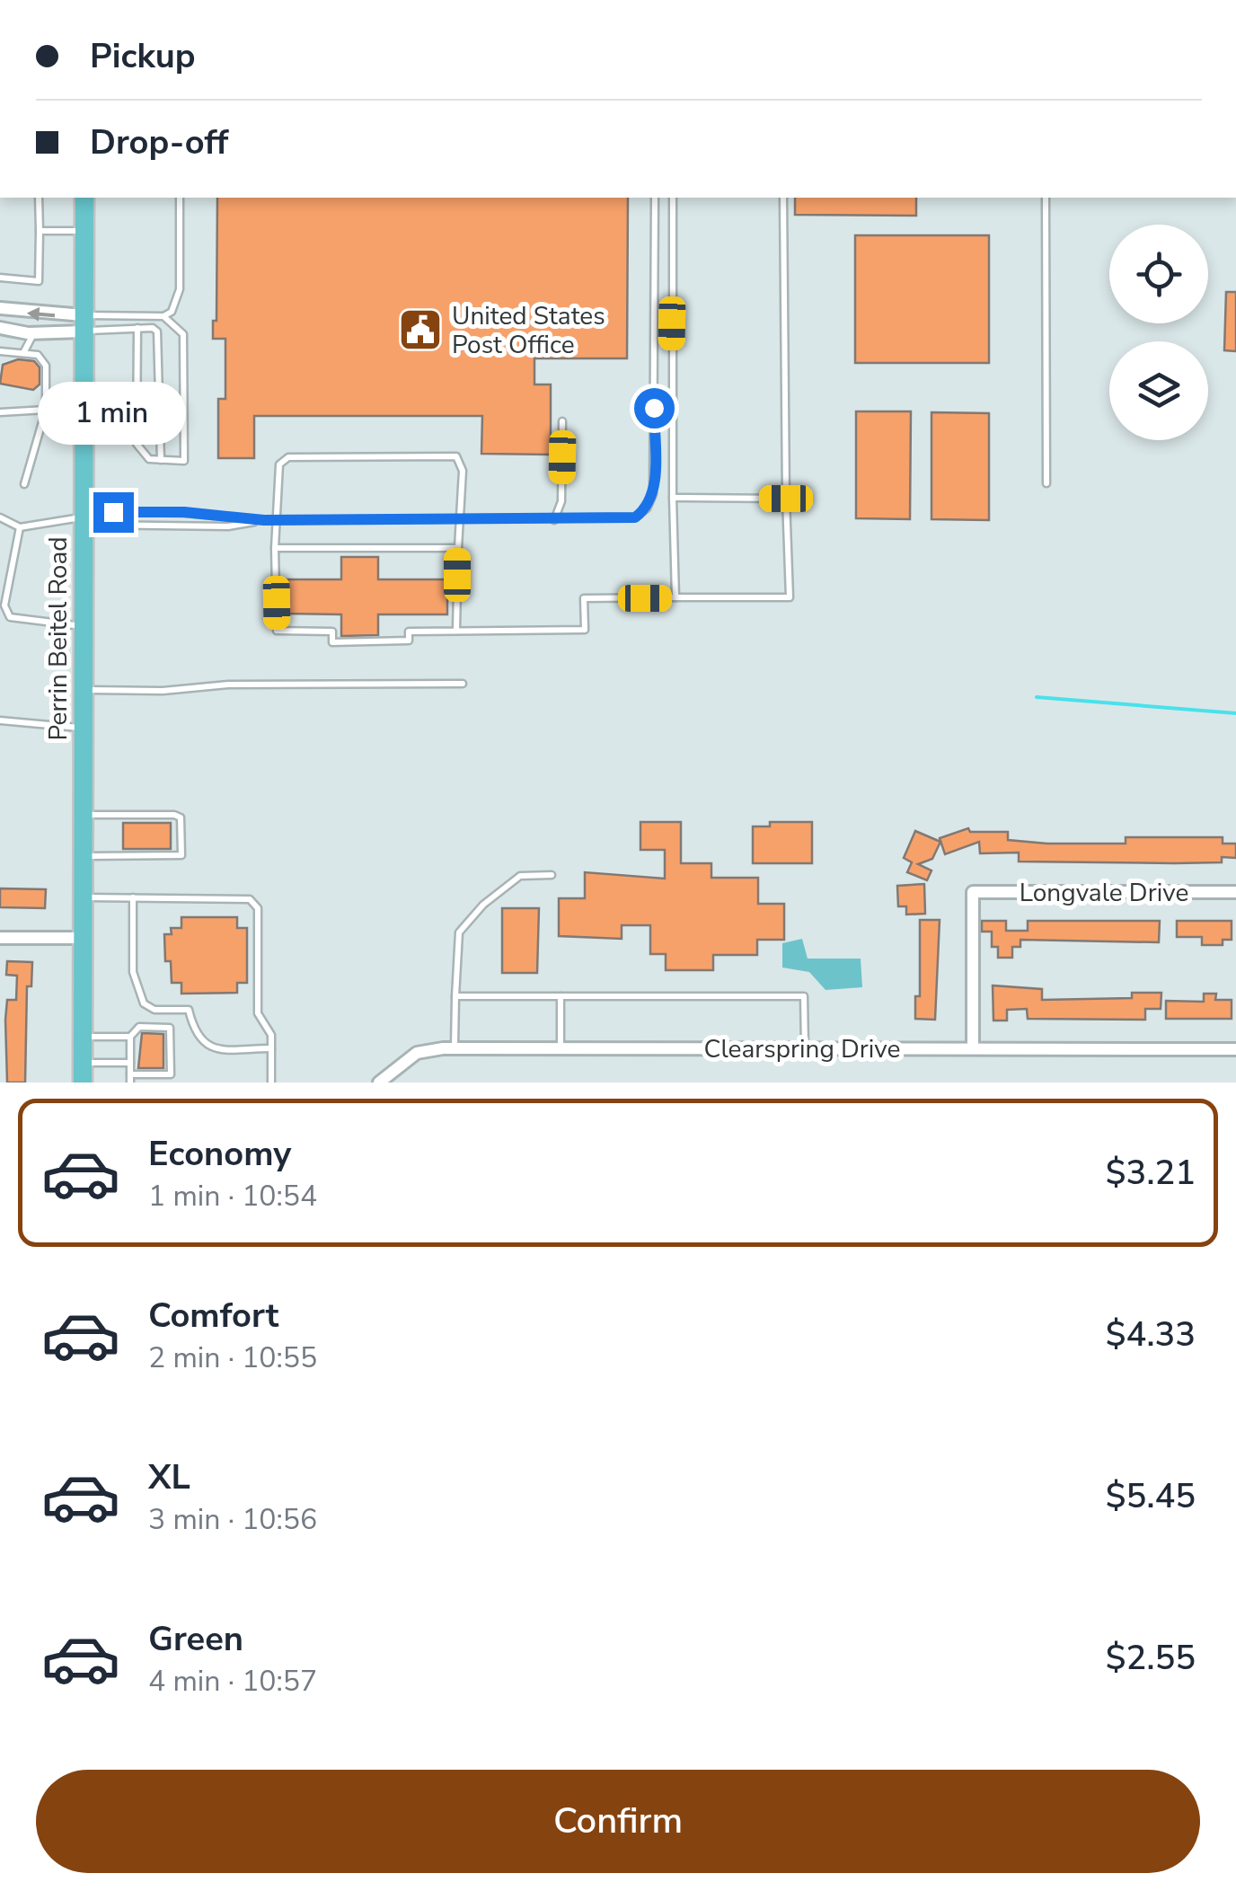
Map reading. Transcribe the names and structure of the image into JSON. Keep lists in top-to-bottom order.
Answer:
{
  "streets": {
    "main road": ["Perrin Beitel Road"],
    "street": ["Longvale Drive", "Clearspring Drive"]
  },
  "crossings": [
    ["Longvale Drive", "Clearspring Drive"]
  ],
  "places": {
    "public building": ["United States Post Office"]
  },
  "page": {
    "banner": ["Pickup", "Drop-off"],
    "bubble": "1 min",
    "list": [
      {
        "name": "Economy",
        "note": "1 min · 10:54",
        "value": "$3.21"
      },
      {
        "name": "Comfort",
        "note": "2 min · 10:55",
        "value": "$4.33"
      },
      {
        "name": "XL",
        "note": "3 min · 10:56",
        "value": "$5.45"
      },
      {
        "name": "Green",
        "note": "4 min · 10:57",
        "value": "$2.55"
      }
    ],
    "buttons": "Confirm"
  }
}
